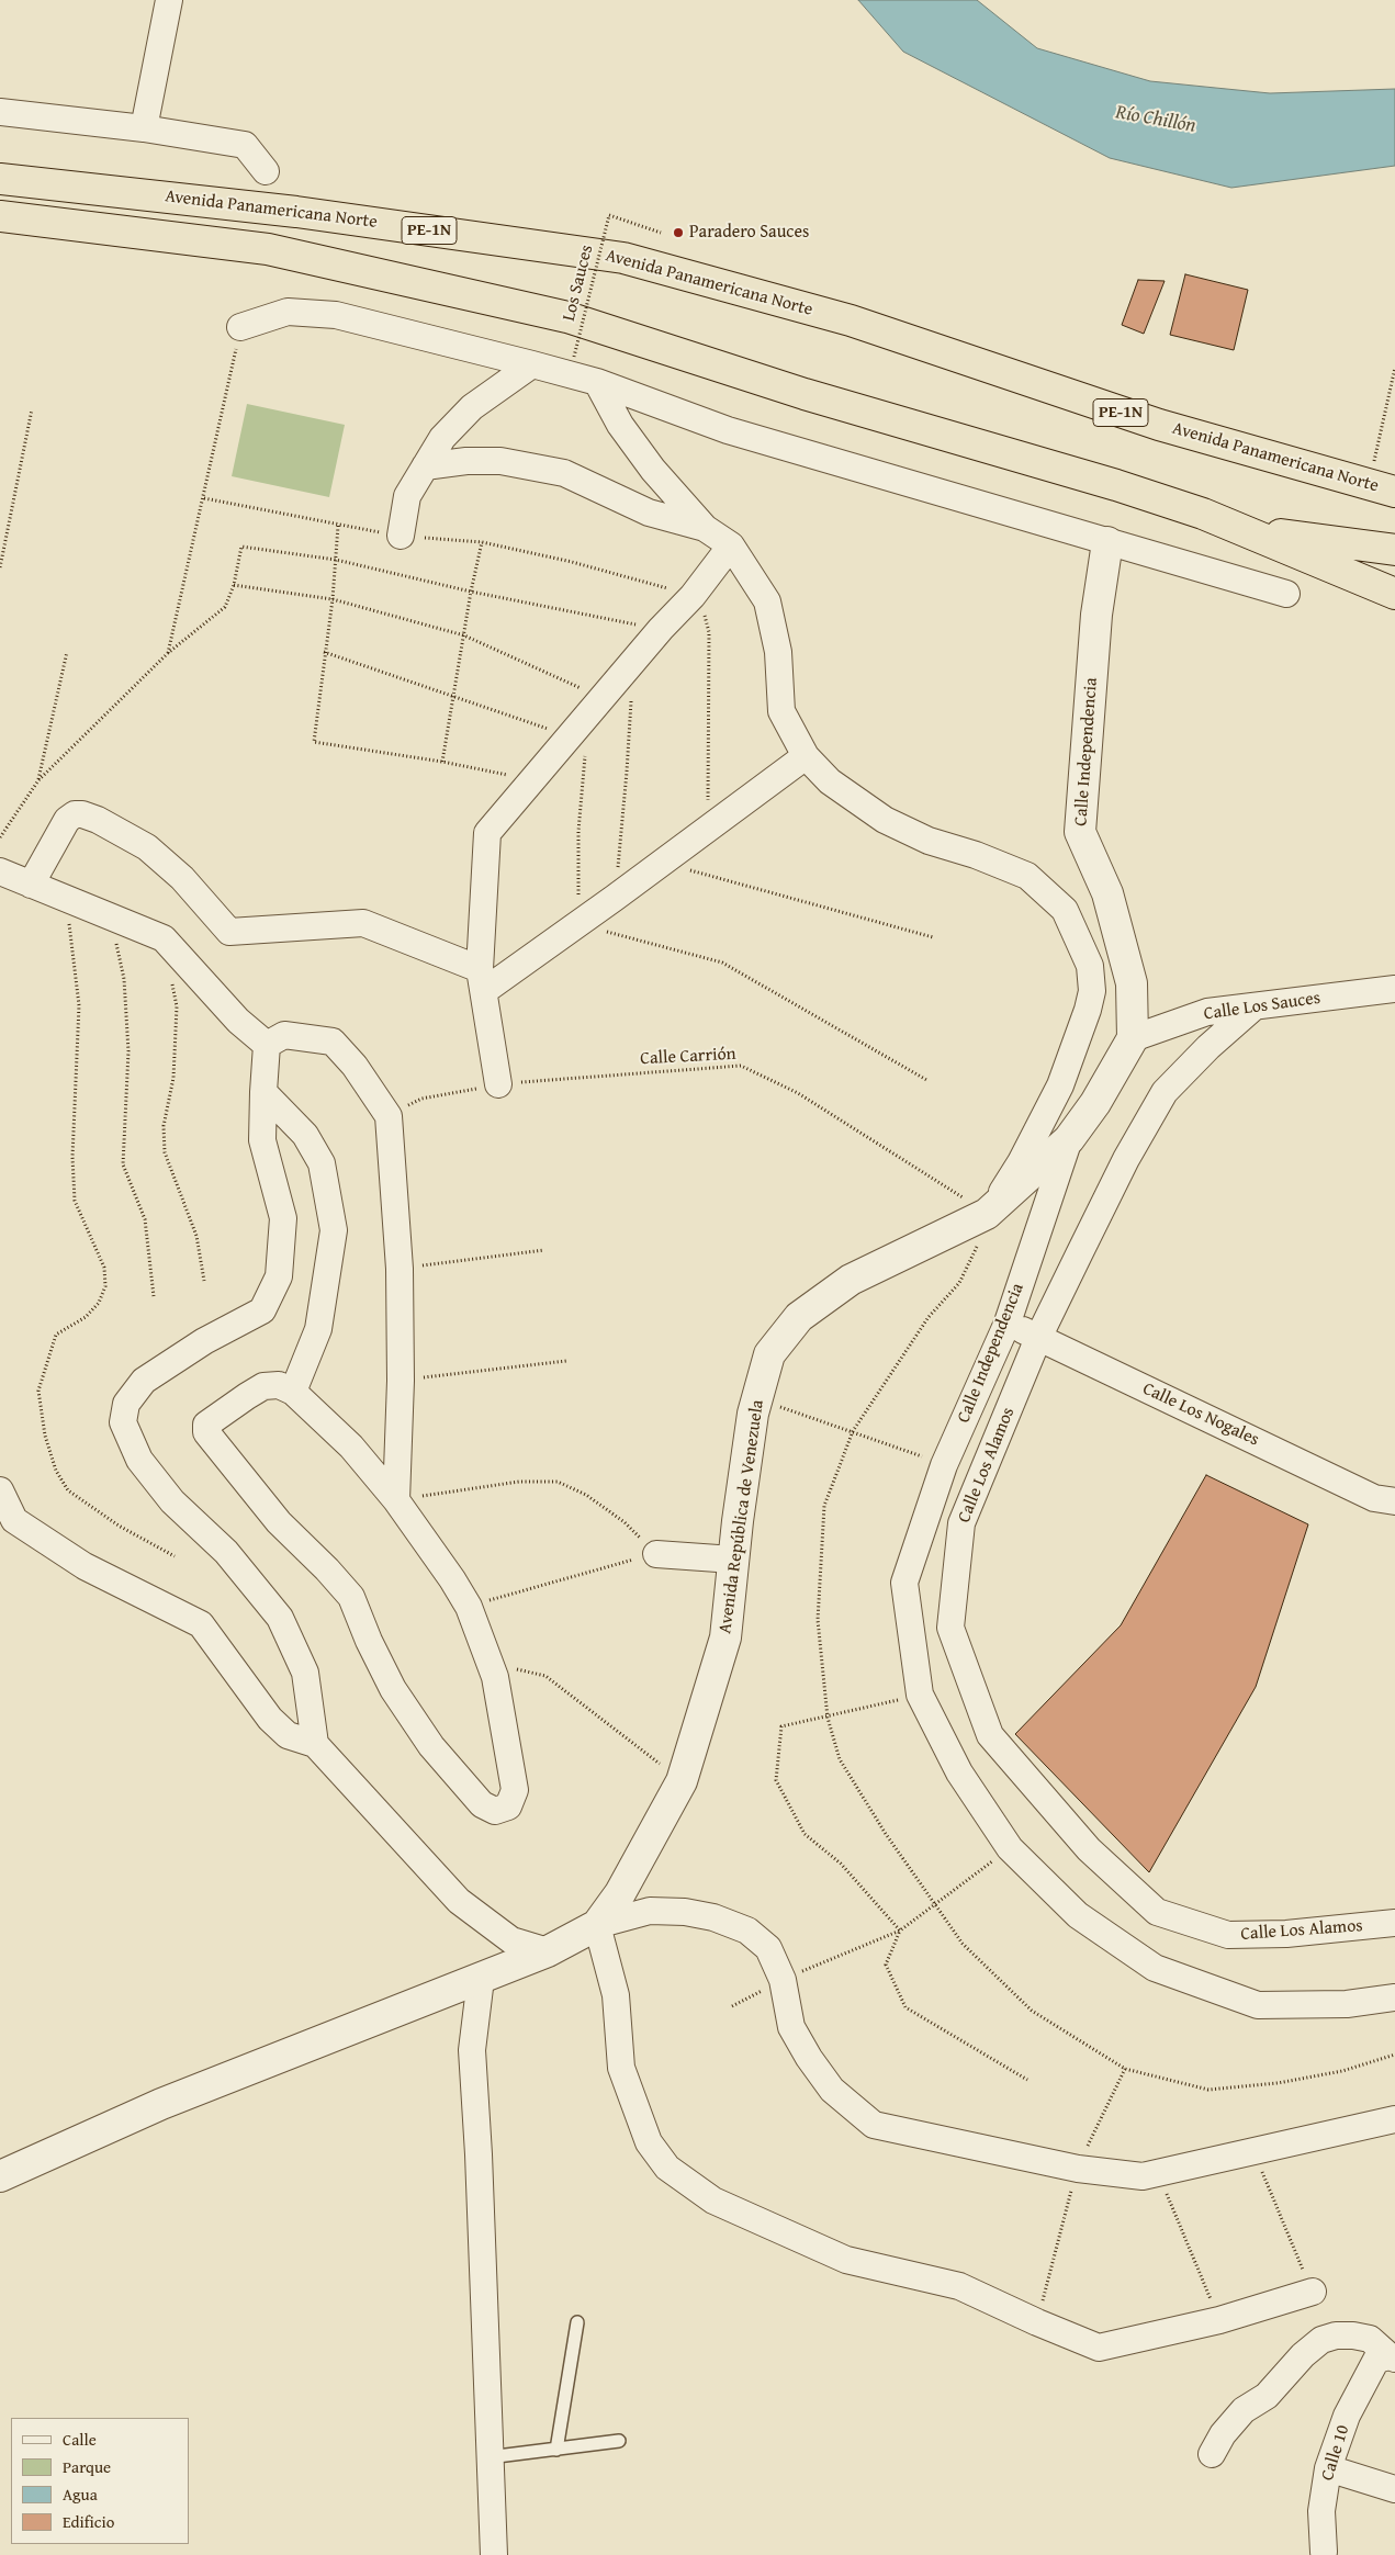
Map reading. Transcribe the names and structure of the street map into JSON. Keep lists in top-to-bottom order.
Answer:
{
  "streets": {
    "highway": ["Avenida Panamericana Norte", "PE-1N"],
    "street": [
      "Calle Independencia",
      "Calle Los Sauces",
      "Calle Los Nogales",
      "Calle Los Alamos",
      "Avenida República de Venezuela",
      "Calle 10"
    ],
    "path": ["Los Sauces", "Calle Carrión"]
  },
  "crossings": [
    ["Calle Independencia", "Calle Los Sauces"],
    ["Calle Independencia", "Calle Los Nogales"],
    ["Calle Independencia", "Avenida República de Venezuela"],
    ["Calle Los Sauces", "Calle Los Alamos"],
    ["Calle Carrión", "Avenida República de Venezuela"],
    ["Calle Los Nogales", "Calle Los Alamos"]
  ],
  "water": ["Río Chillón"],
  "places": ["Paradero Sauces"],
  "legend": [
    "Calle",
    "Parque",
    "Agua",
    "Edificio"
  ]
}
